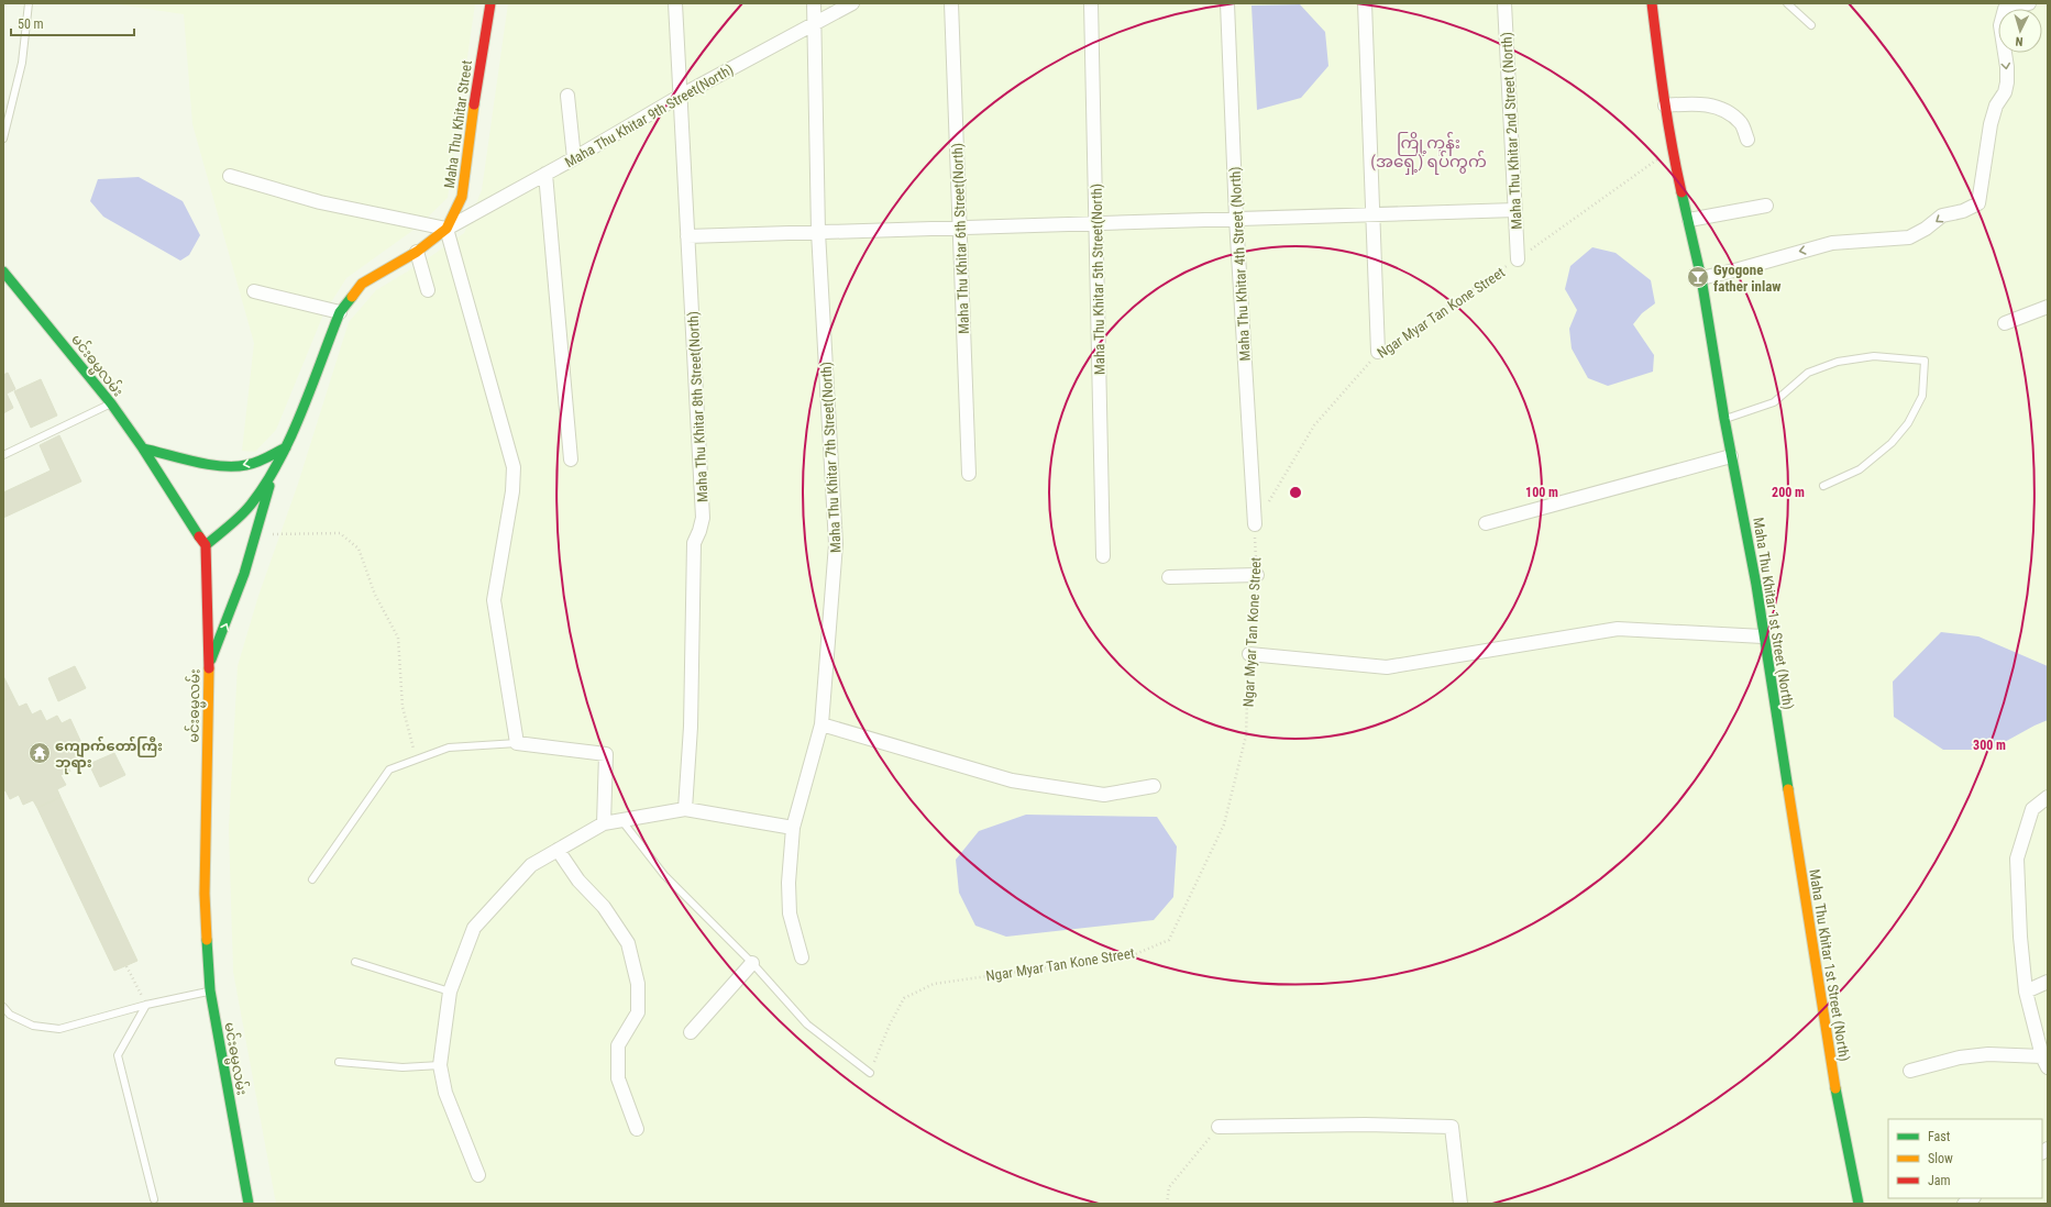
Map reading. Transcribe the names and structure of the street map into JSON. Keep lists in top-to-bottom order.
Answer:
{
  "streets": {
    "street": [
      "Maha Thu Khitar 9th Street(North)",
      "Maha Thu Khitar Street",
      "Maha Thu Khitar 2nd Street (North)",
      "Maha Thu Khitar 6th Street(North)",
      "Maha Thu Khitar 4th Street (North)",
      "Maha Thu Khitar 5th Street(North)",
      "မင်းဓမ္မလမ်း",
      "Maha Thu Khitar 8th Street(North)",
      "Maha Thu Khitar 7th Street(North)",
      "Maha Thu Khitar 1st Street (North)"
    ],
    "path": ["Ngar Myar Tan Kone Street"]
  },
  "crossings": [
    ["Maha Thu Khitar 9th Street(North)", "Maha Thu Khitar Street"],
    ["Maha Thu Khitar 9th Street(North)", "Maha Thu Khitar 8th Street(North)"],
    ["Maha Thu Khitar 9th Street(North)", "Maha Thu Khitar 7th Street(North)"],
    ["Maha Thu Khitar 2nd Street (North)", "Ngar Myar Tan Kone Street"],
    ["Maha Thu Khitar 4th Street (North)", "Ngar Myar Tan Kone Street"],
    ["Ngar Myar Tan Kone Street", "Maha Thu Khitar 1st Street (North)"]
  ],
  "districts": ["ကြို့ကုန်း (အရှေ့) ရပ်ကွက်"],
  "places": {
    "bar": ["Gyogone father inlaw"],
    "temple": ["ကျောက်တော်ကြီး ဘုရား"]
  },
  "legend": ["Fast", "Slow", "Jam"],
  "scale_bar": "50 m",
  "north": "bottom",
  "rings": ["100 m", "200 m", "300 m"]
}
